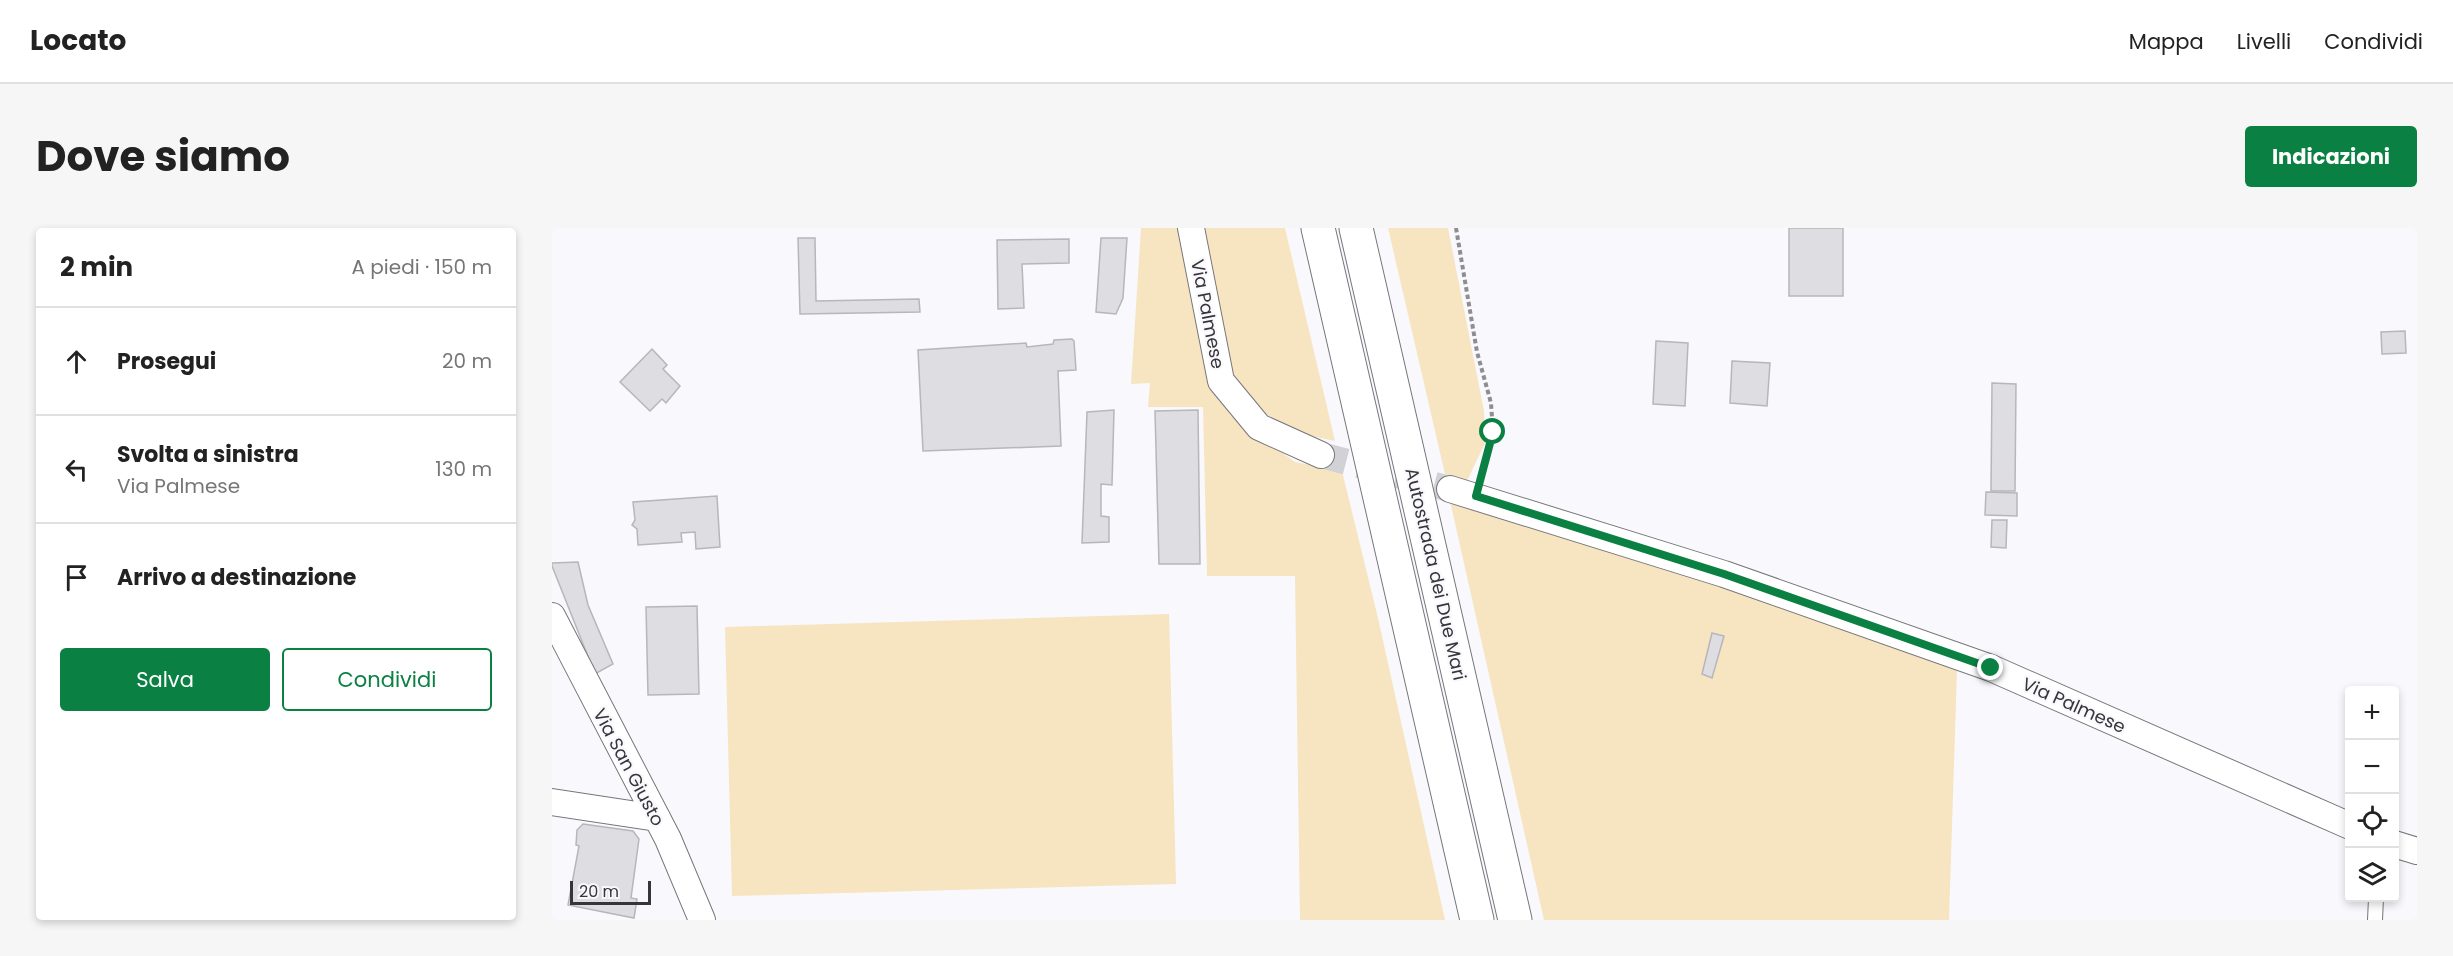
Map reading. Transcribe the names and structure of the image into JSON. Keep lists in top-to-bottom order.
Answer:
{
  "streets": {
    "highway": ["Autostrada dei Due Mari"],
    "street": ["Via Palmese", "Via San Giusto"]
  },
  "scale_bar": "20 m",
  "page": {
    "header": "Locato",
    "nav": ["Mappa", "Livelli", "Condividi"],
    "title": "Dove siamo",
    "buttons": [
      "Indicazioni",
      ["Salva", "Condividi"]
    ],
    "heading": ["2 min", "A piedi · 150 m"],
    "list": [
      ["Prosegui", "20 m"],
      ["Svolta a sinistra", "Via Palmese", "130 m"],
      "Arrivo a destinazione"
    ],
    "map_buttons": ["+", "−"],
    "scale": "20 m"
  }
}
